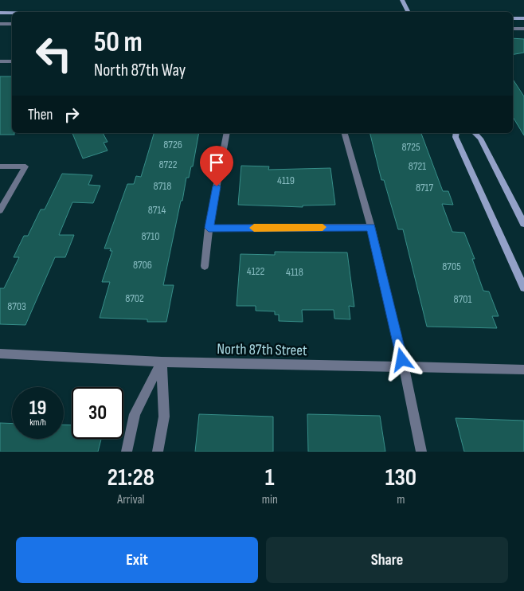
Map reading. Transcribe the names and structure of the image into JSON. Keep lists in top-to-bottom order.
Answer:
{
  "streets": {
    "street": ["North 87th Street"]
  },
  "house_numbers": [
    "8726",
    "8725",
    "8722",
    "8721",
    "4119",
    "8718",
    "8717",
    "8714",
    "8710",
    "8706",
    "8705",
    "4122",
    "4118",
    "8702",
    "8701",
    "8703"
  ],
  "page": {
    "turn": ["50 m", "North 87th Way"],
    "then": "Then",
    "speed": "19 km/h",
    "limit": "30",
    "eta": [
      "21:28",
      "Arrival",
      "1",
      "min",
      "130",
      "m"
    ],
    "buttons": ["Exit", "Share"]
  }
}
